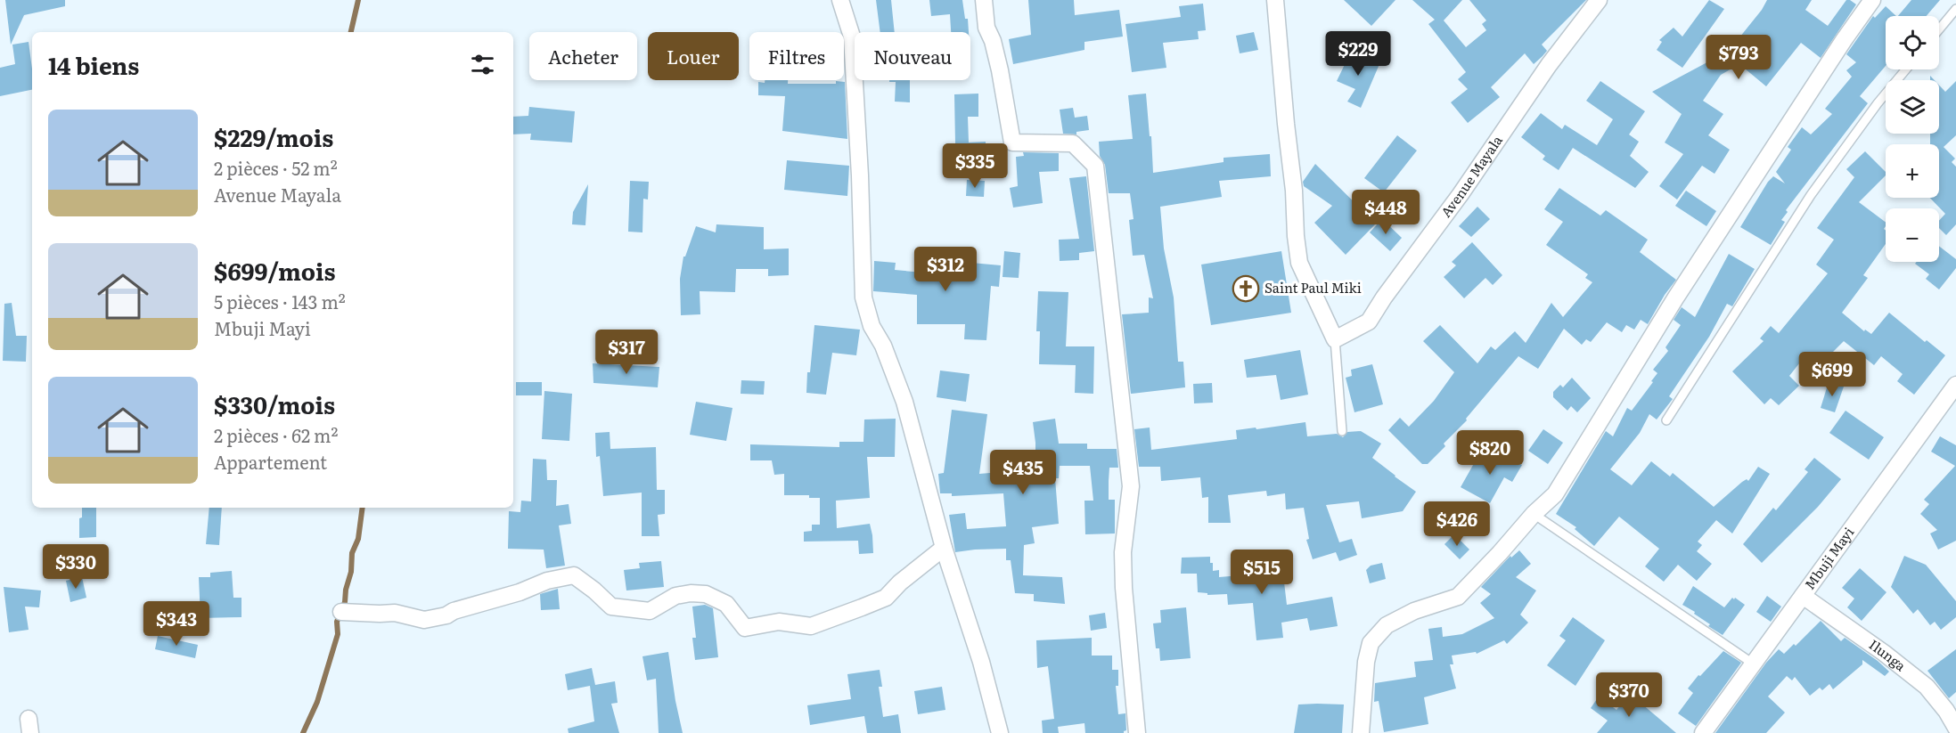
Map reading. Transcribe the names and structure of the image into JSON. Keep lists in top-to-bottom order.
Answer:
{
  "streets": {
    "street": ["Avenue Mayala", "Mbuji Mayi", "Ilunga"]
  },
  "crossings": [
    ["Mbuji Mayi", "Ilunga"]
  ],
  "places": {
    "church": ["Saint Paul Miki"]
  },
  "page": {
    "map_buttons": ["+", "−"],
    "price": [
      "$229",
      "$793",
      "$335",
      "$448",
      "$312",
      "$317",
      "$699",
      "$820",
      "$435",
      "$426",
      "$330",
      "$515",
      "$343",
      "$370"
    ],
    "chip": [
      "Acheter",
      "Louer",
      "Filtres",
      "Nouveau"
    ],
    "heading": "14 biens",
    "list": [
      {
        "name": "$229/mois",
        "note": "2 pièces · 52 m² · Avenue Mayala"
      },
      {
        "name": "$699/mois",
        "note": "5 pièces · 143 m² · Mbuji Mayi"
      },
      {
        "name": "$330/mois",
        "note": "2 pièces · 62 m² · Appartement"
      }
    ]
  }
}
